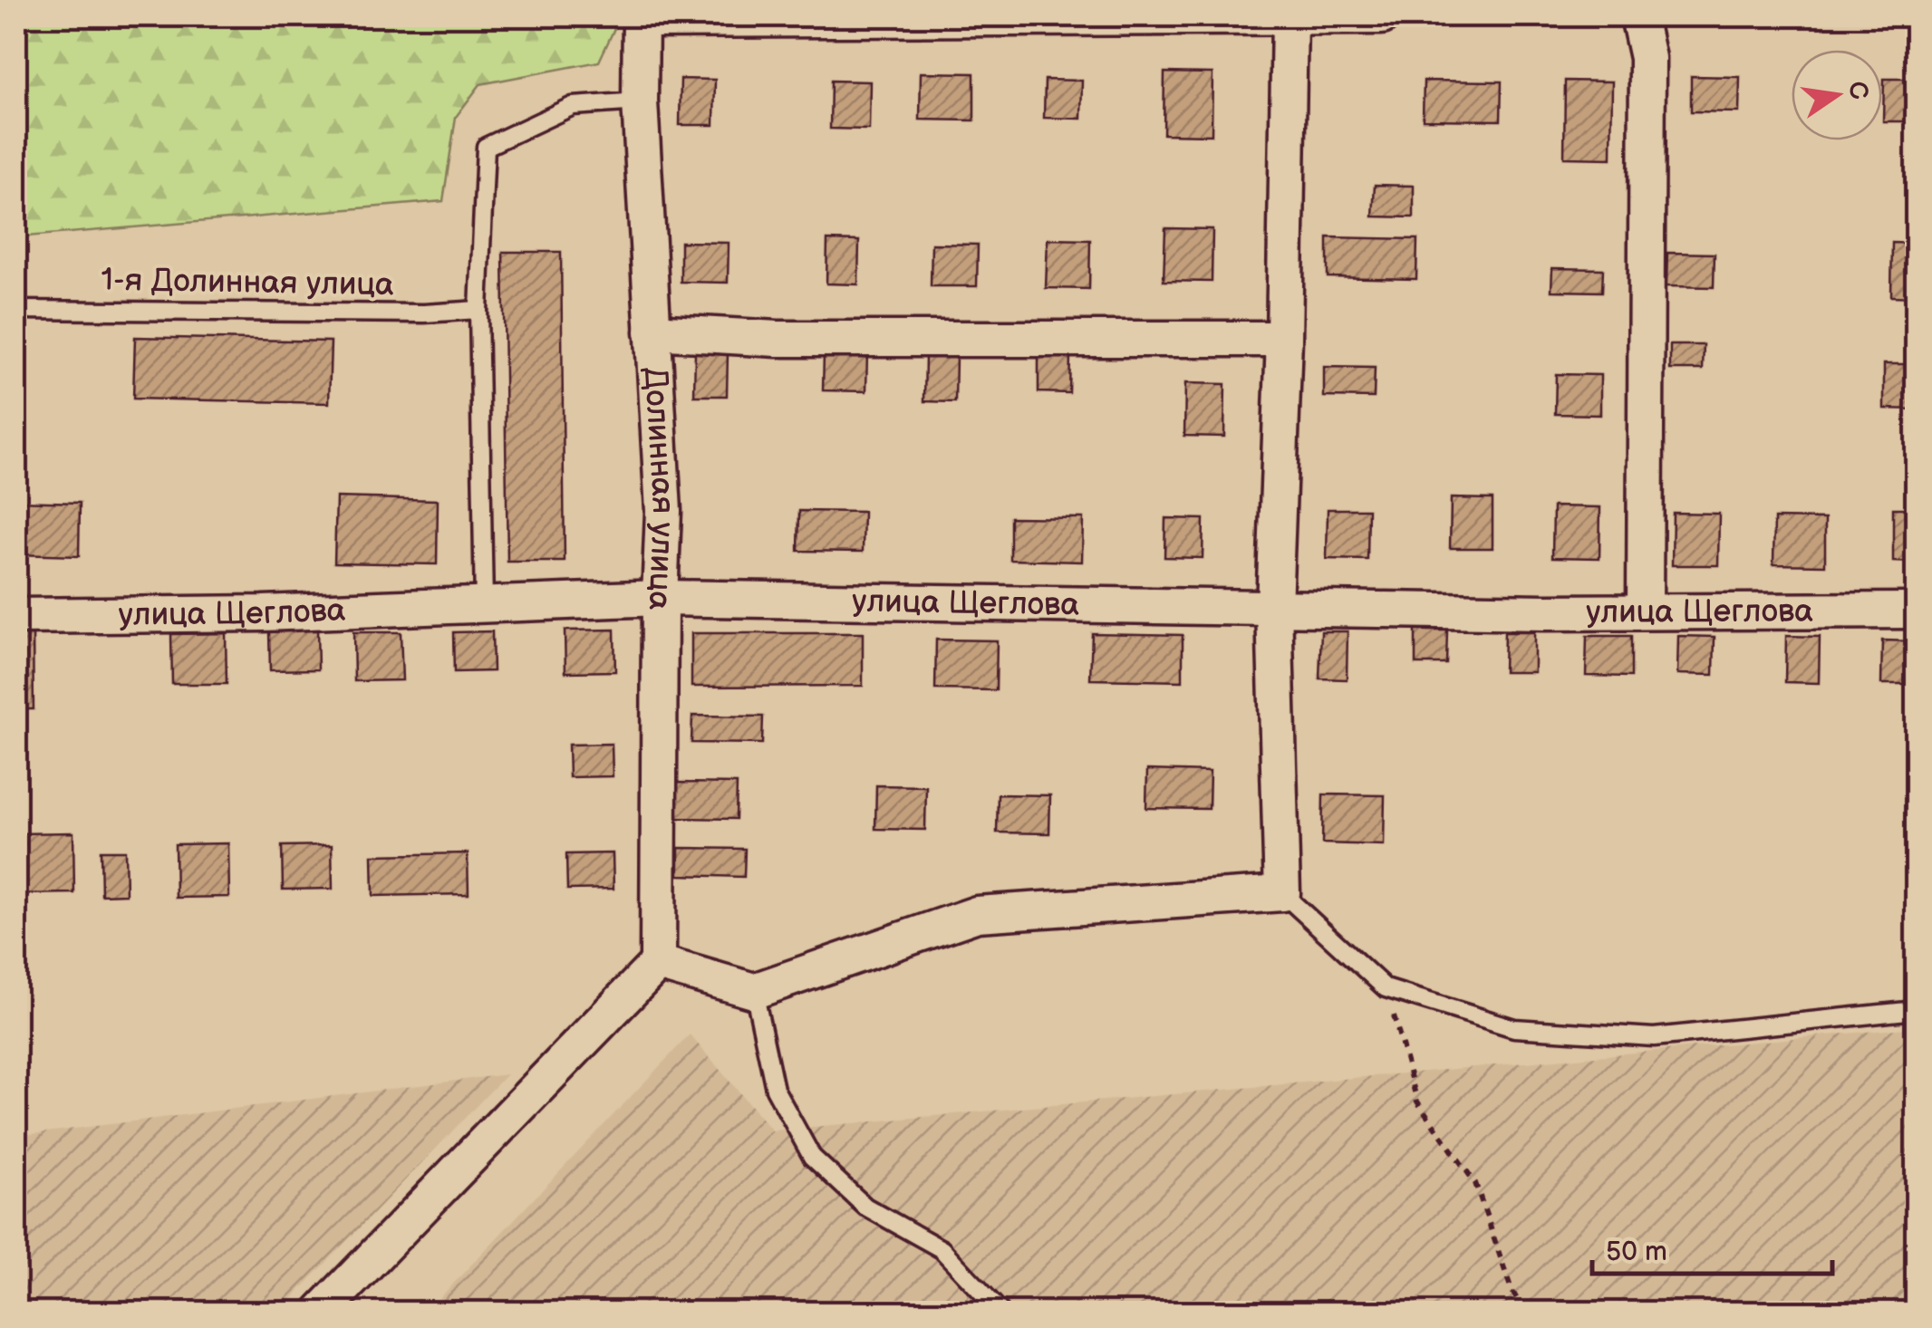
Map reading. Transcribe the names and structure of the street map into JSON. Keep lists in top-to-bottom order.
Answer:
{
  "streets": {
    "street": ["Долинная улица", "улица Щеглова"],
    "lane": ["1-я Долинная улица"]
  },
  "crossings": [
    ["Долинная улица", "улица Щеглова"]
  ],
  "scale_bar": "50 m",
  "north": "right"
}
